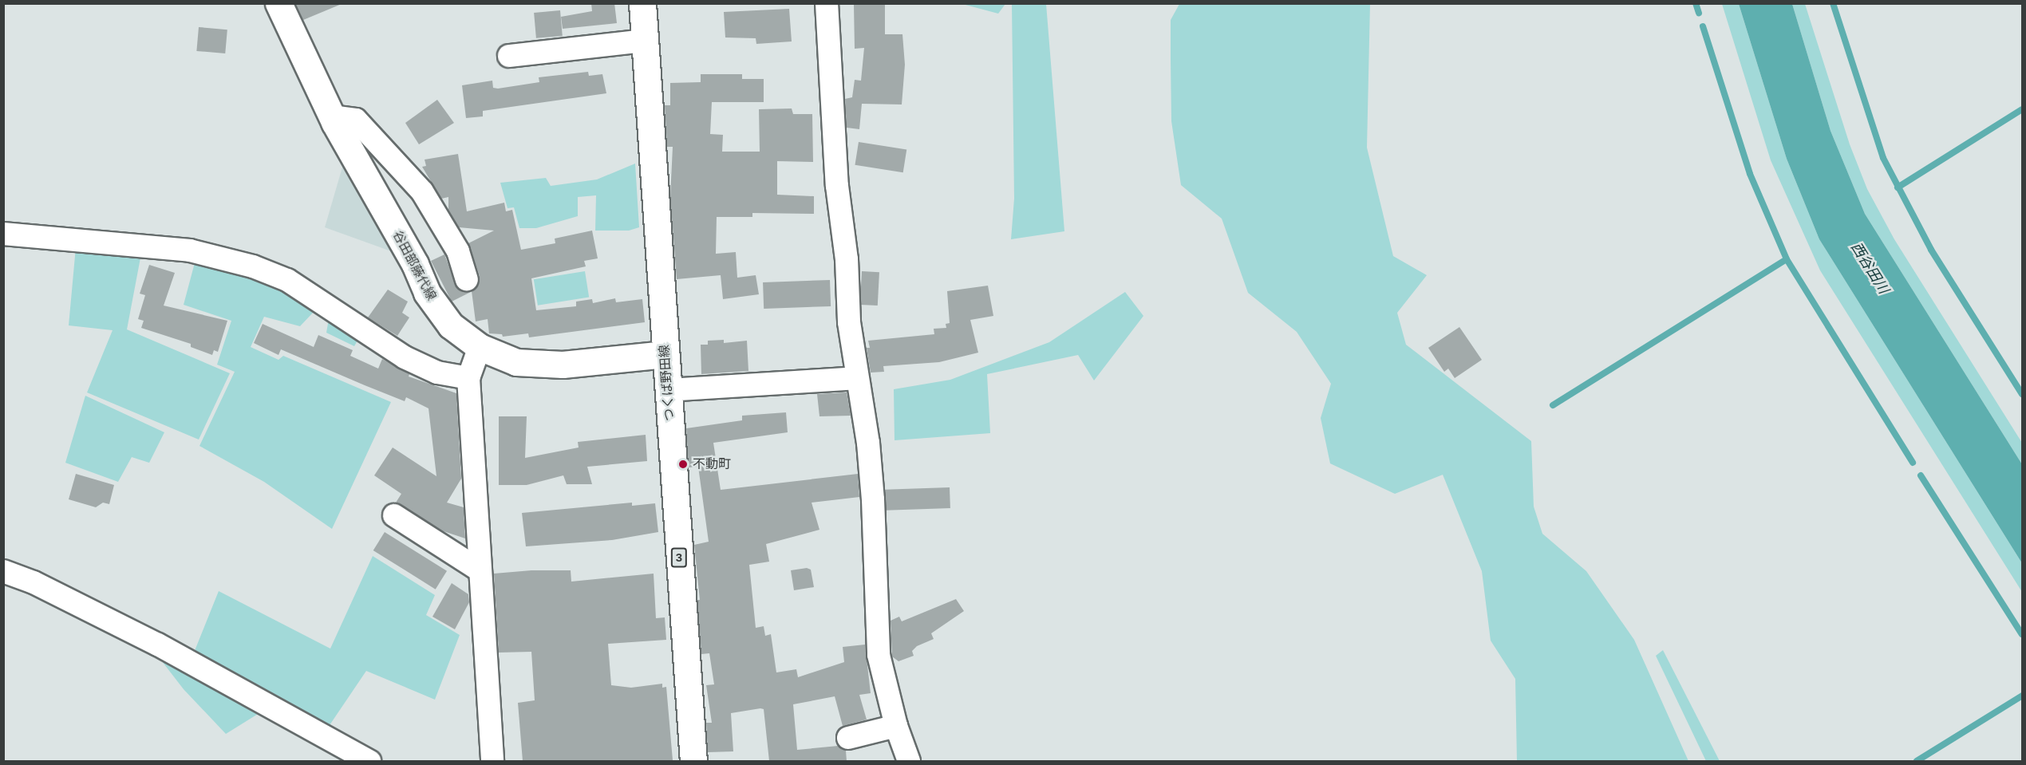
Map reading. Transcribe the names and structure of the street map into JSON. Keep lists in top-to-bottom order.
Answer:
{
  "streets": {
    "main road": ["谷田部藤代線", "つくば野田線", "3"]
  },
  "crossings": [
    ["谷田部藤代線", "つくば野田線"]
  ],
  "water": ["西谷田川"],
  "places": ["不動町"]
}
